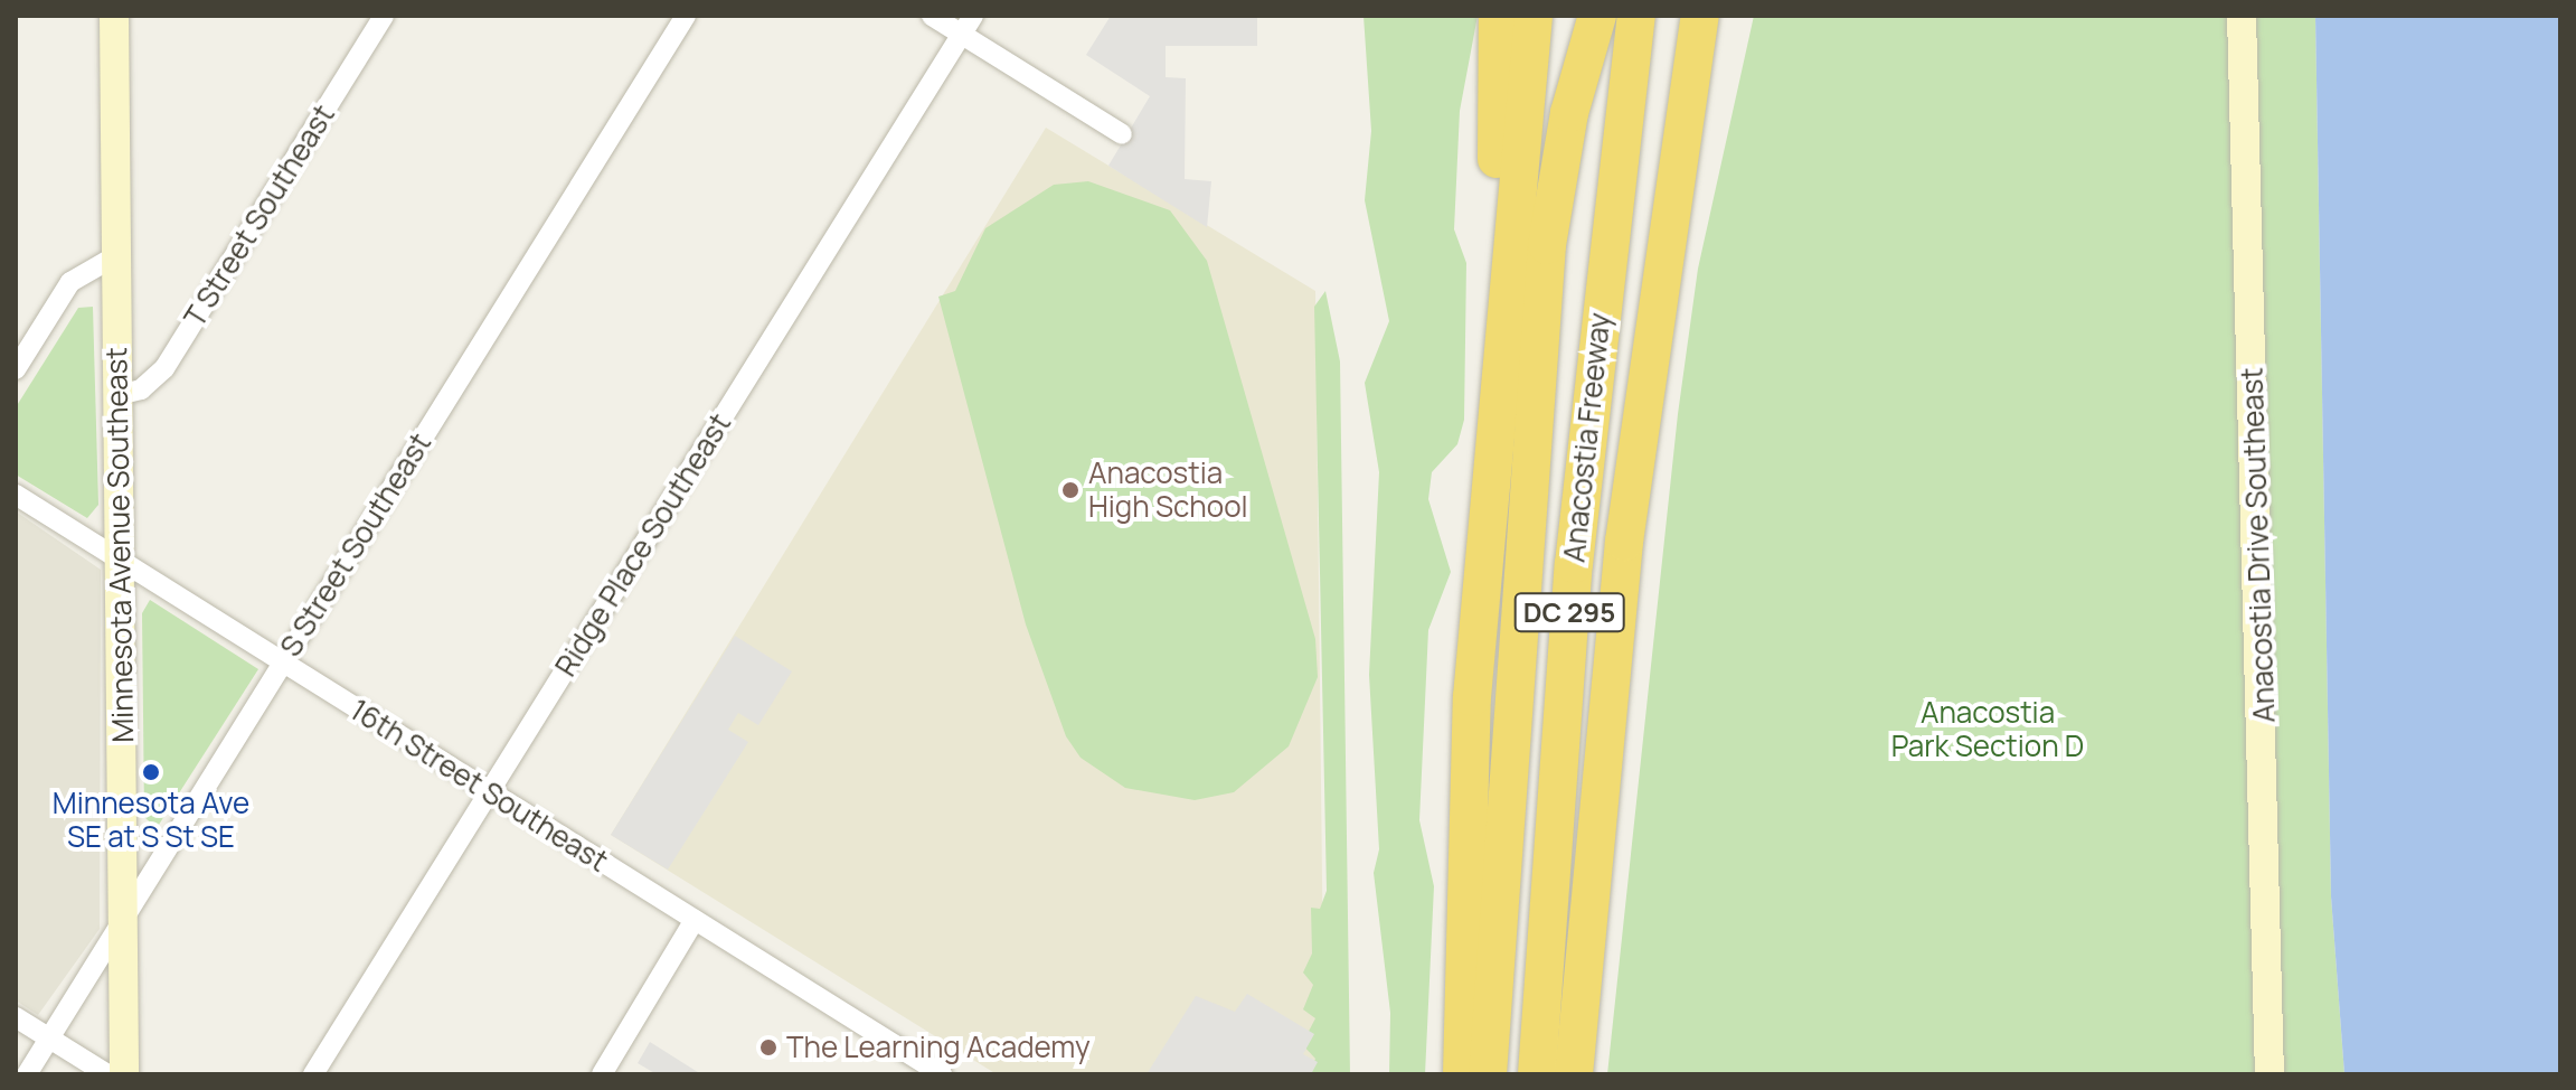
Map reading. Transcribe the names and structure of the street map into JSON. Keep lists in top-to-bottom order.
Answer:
{
  "streets": {
    "highway": ["Anacostia Freeway", "DC 295"],
    "main road": ["Minnesota Avenue Southeast", "Anacostia Drive Southeast"],
    "street": [
      "T Street Southeast",
      "S Street Southeast",
      "Ridge Place Southeast",
      "16th Street Southeast"
    ]
  },
  "crossings": [
    ["T Street Southeast", "Minnesota Avenue Southeast"],
    ["Minnesota Avenue Southeast", "S Street Southeast"],
    ["Minnesota Avenue Southeast", "16th Street Southeast"],
    ["S Street Southeast", "16th Street Southeast"],
    ["Ridge Place Southeast", "16th Street Southeast"]
  ],
  "parks": ["Anacostia Park Section D"],
  "places": ["Anacostia High School", "Minnesota Ave SE at S St SE", "The Learning Academy"]
}
